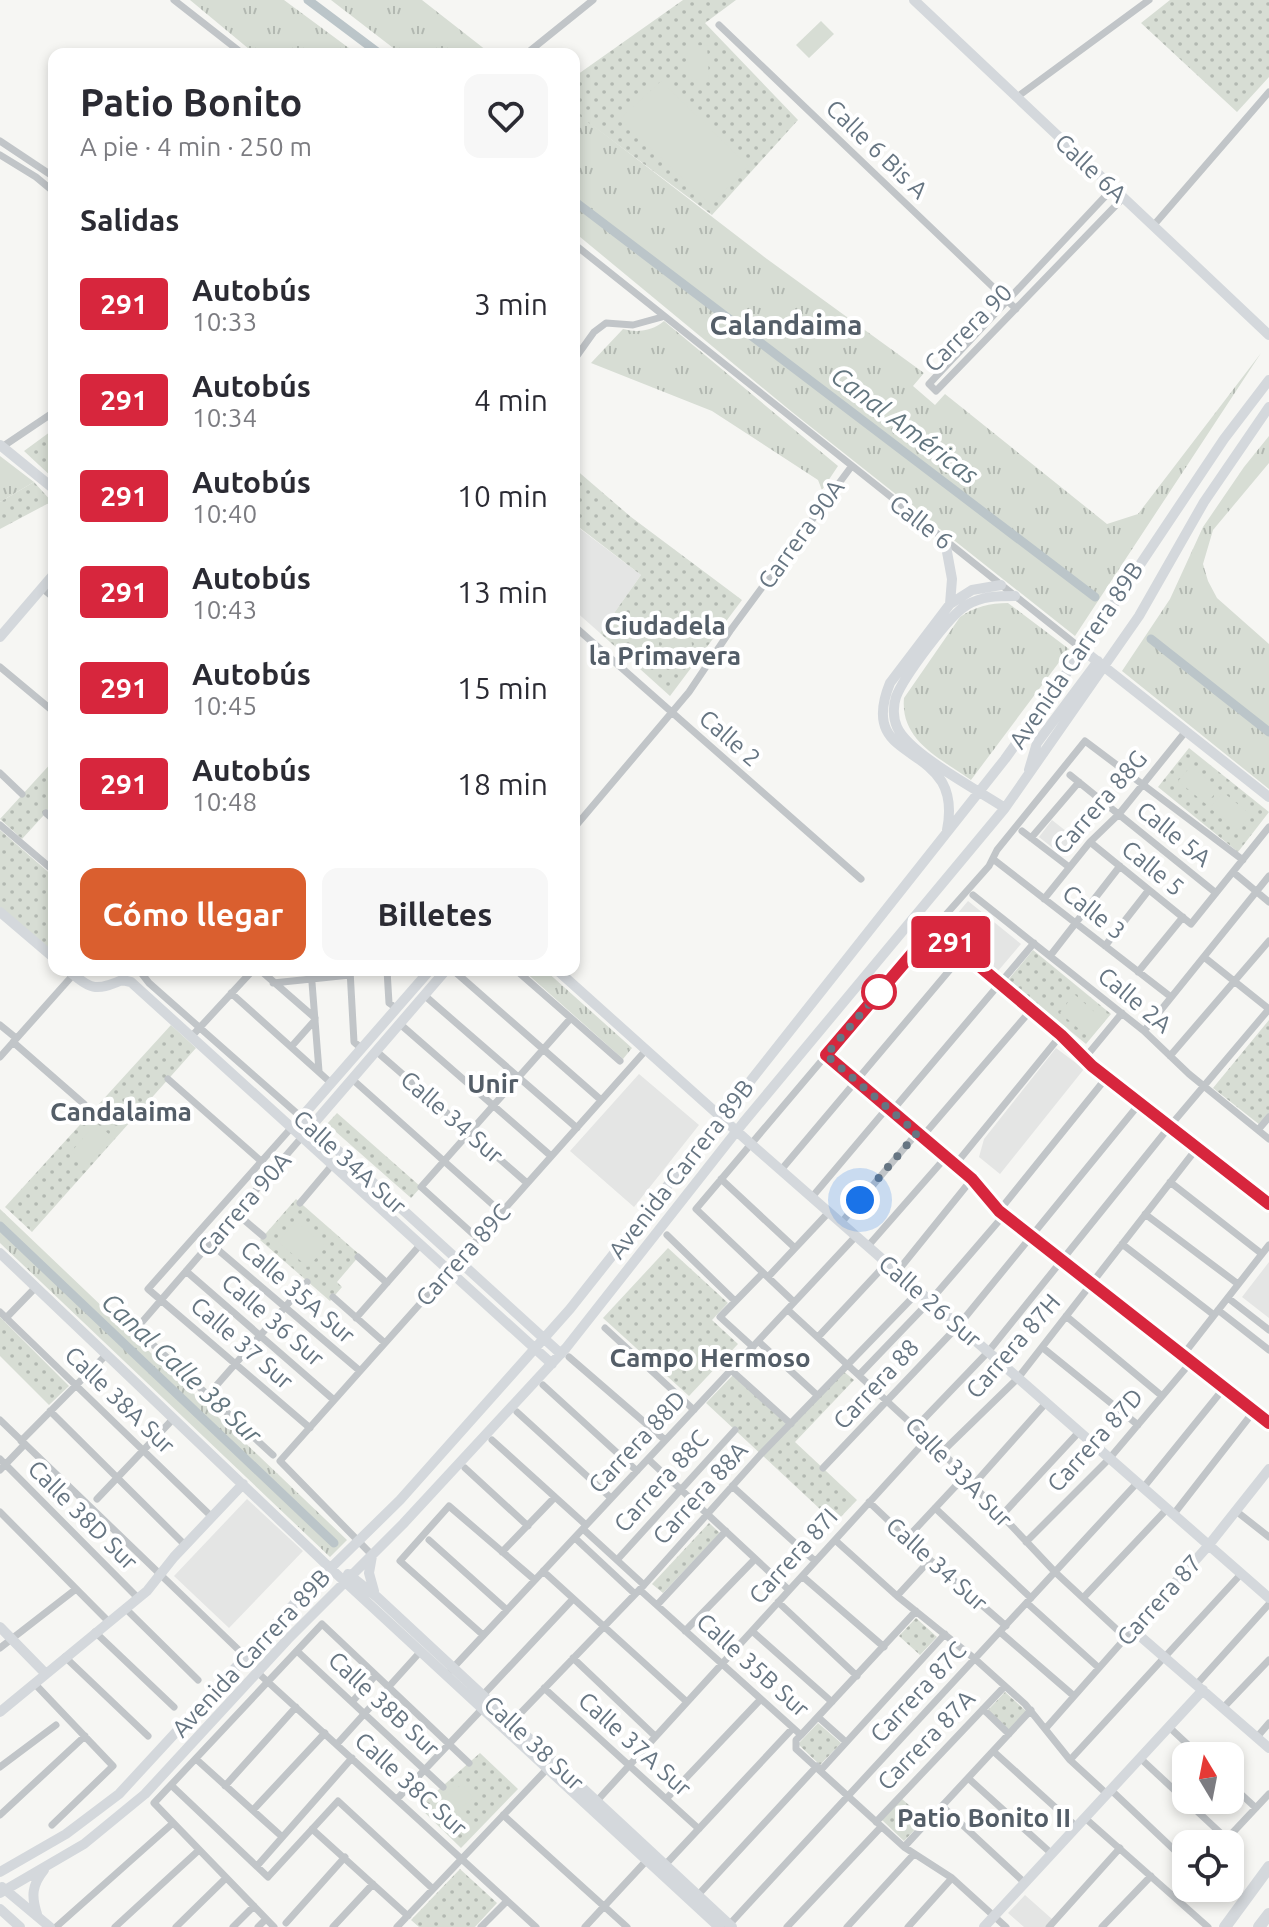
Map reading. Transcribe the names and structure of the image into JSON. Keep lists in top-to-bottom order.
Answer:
{
  "streets": {
    "street": [
      "Calle 6 Bis A",
      "Calle 6A",
      "Carrera 90",
      "Calle 6",
      "Carrera 90A",
      "Avenida Carrera 89B",
      "Calle 2",
      "Carrera 88G",
      "Calle 5A",
      "Calle 5",
      "Calle 3",
      "Calle 2A",
      "Calle 34 Sur",
      "Calle 34A Sur",
      "Carrera 89C",
      "Calle 35A Sur",
      "Calle 26 Sur",
      "Calle 36 Sur",
      "Calle 37 Sur",
      "Carrera 87H",
      "Carrera 88",
      "Calle 38A Sur",
      "Carrera 87D",
      "Carrera 88D",
      "Calle 33A Sur",
      "Carrera 88C",
      "Carrera 88A",
      "Calle 38D Sur",
      "Carrera 87I",
      "Carrera 87",
      "Calle 35B Sur",
      "Carrera 87C",
      "Calle 38B Sur",
      "Carrera 87A",
      "Calle 38 Sur",
      "Calle 37A Sur",
      "Calle 38C Sur"
    ]
  },
  "crossings": [
    ["Calle 6 Bis A", "Carrera 90"],
    ["Calle 6A", "Carrera 90"],
    ["Calle 6", "Carrera 90A"],
    ["Calle 6", "Avenida Carrera 89B"],
    ["Calle 6", "Carrera 88G"],
    ["Carrera 90A", "Calle 2"],
    ["Carrera 90A", "Calle 34 Sur"],
    ["Carrera 90A", "Calle 34A Sur"],
    ["Carrera 90A", "Calle 35A Sur"],
    ["Carrera 90A", "Calle 36 Sur"],
    ["Carrera 90A", "Calle 37 Sur"],
    ["Avenida Carrera 89B", "Calle 34A Sur"],
    ["Avenida Carrera 89B", "Calle 26 Sur"],
    ["Avenida Carrera 89B", "Calle 38 Sur"],
    ["Avenida Carrera 89B", "Calle 38C Sur"],
    ["Carrera 88G", "Calle 5A"],
    ["Carrera 88G", "Calle 5"],
    ["Carrera 88G", "Calle 3"],
    ["Calle 5A", "Calle 5"],
    ["Calle 34 Sur", "Carrera 89C"],
    ["Calle 34 Sur", "Carrera 87I"],
    ["Calle 34 Sur", "Carrera 87"],
    ["Calle 34 Sur", "Carrera 87C"],
    ["Calle 34A Sur", "Carrera 89C"],
    ["Carrera 89C", "Calle 35A Sur"],
    ["Carrera 89C", "Calle 26 Sur"],
    ["Carrera 89C", "Calle 36 Sur"],
    ["Carrera 89C", "Calle 37 Sur"],
    ["Calle 26 Sur", "Carrera 87H"],
    ["Calle 26 Sur", "Carrera 88"],
    ["Calle 26 Sur", "Carrera 87D"],
    ["Calle 26 Sur", "Carrera 88D"],
    ["Calle 26 Sur", "Carrera 88A"],
    ["Calle 26 Sur", "Carrera 87"],
    ["Calle 26 Sur", "Carrera 87C"],
    ["Carrera 87H", "Calle 33A Sur"],
    ["Carrera 88", "Calle 33A Sur"],
    ["Carrera 87D", "Calle 33A Sur"],
    ["Carrera 88D", "Calle 33A Sur"],
    ["Carrera 88D", "Calle 35B Sur"],
    ["Carrera 88D", "Calle 38 Sur"],
    ["Calle 33A Sur", "Carrera 88A"],
    ["Calle 33A Sur", "Carrera 87I"],
    ["Calle 33A Sur", "Carrera 87"],
    ["Calle 33A Sur", "Carrera 87C"],
    ["Carrera 88C", "Calle 35B Sur"],
    ["Carrera 88A", "Calle 35B Sur"],
    ["Carrera 88A", "Calle 38 Sur"],
    ["Carrera 88A", "Calle 37A Sur"],
    ["Carrera 87I", "Calle 35B Sur"],
    ["Carrera 87I", "Calle 38 Sur"],
    ["Carrera 87I", "Calle 37A Sur"],
    ["Calle 35B Sur", "Carrera 87C"],
    ["Calle 35B Sur", "Carrera 87A"],
    ["Carrera 87C", "Calle 38 Sur"]
  ],
  "districts": [
    "Calandaima",
    "Ciudadela la Primavera",
    "Unir",
    "Candalaima",
    "Campo Hermoso",
    "Patio Bonito II"
  ],
  "water": ["Canal Américas", "Canal Calle 38 Sur"],
  "lines": ["bus line 291"],
  "north": "top",
  "page": {
    "on_map": "291",
    "heading": [
      ["Patio Bonito", "A pie · 4 min · 250 m"],
      "Salidas"
    ],
    "list": [
      {
        "mark": "291",
        "name": "Autobús",
        "note": "10:33",
        "value": "3 min"
      },
      {
        "mark": "291",
        "name": "Autobús",
        "note": "10:34",
        "value": "4 min"
      },
      {
        "mark": "291",
        "name": "Autobús",
        "note": "10:40",
        "value": "10 min"
      },
      {
        "mark": "291",
        "name": "Autobús",
        "note": "10:43",
        "value": "13 min"
      },
      {
        "mark": "291",
        "name": "Autobús",
        "note": "10:45",
        "value": "15 min"
      },
      {
        "mark": "291",
        "name": "Autobús",
        "note": "10:48",
        "value": "18 min"
      }
    ],
    "buttons": ["Cómo llegar", "Billetes"]
  }
}
